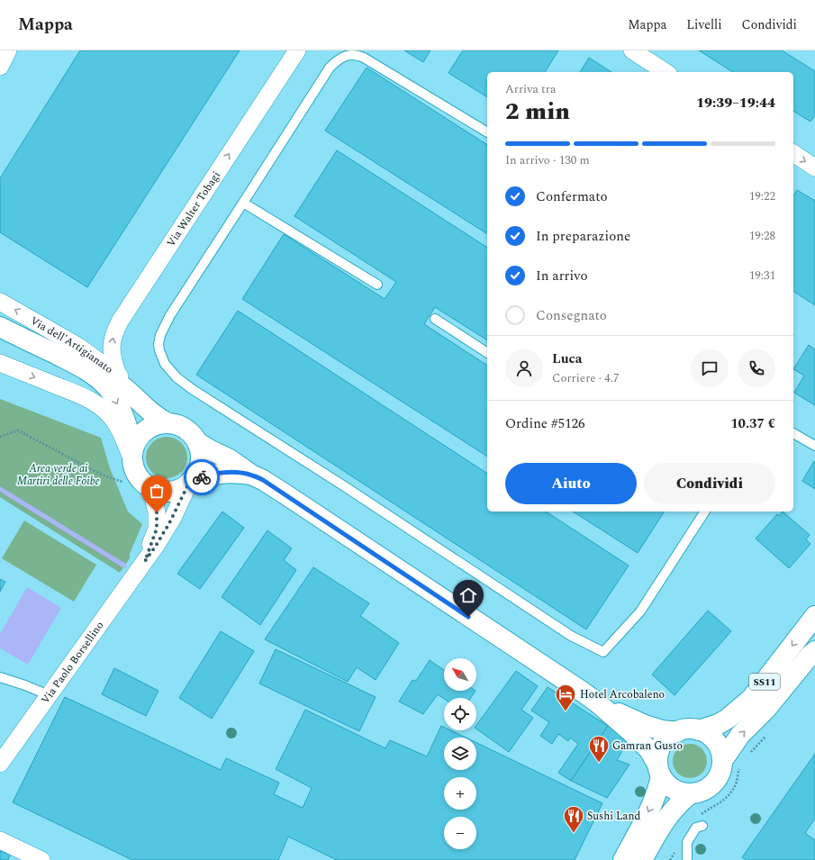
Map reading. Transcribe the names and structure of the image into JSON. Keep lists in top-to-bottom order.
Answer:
{
  "streets": {
    "street": [
      "Via Walter Tobagi",
      "Via dell'Artigianato",
      "Via Paolo Borsellino",
      "SS11"
    ]
  },
  "crossings": [
    ["Via Walter Tobagi", "Via dell'Artigianato"]
  ],
  "one_way": ["Via Walter Tobagi"],
  "parks": ["Area verde ai Martiri delle Foibe"],
  "places": {
    "hotel": ["Hotel Arcobaleno"],
    "restaurant": ["Gamran Gusto", "Sushi Land"]
  },
  "north": "top left",
  "page": {
    "header": "Mappa",
    "nav": ["Mappa", "Livelli", "Condividi"],
    "heading": ["2 min", "Arriva tra", "19:39–19:44"],
    "panel": [
      "Luca",
      "Corriere · 4.7",
      "Ordine #5126",
      "10.37 €"
    ],
    "bar": "In arrivo · 130 m",
    "list": [
      ["Confermato", "19:22"],
      ["In preparazione", "19:28"],
      ["In arrivo", "19:31"],
      "Consegnato"
    ],
    "buttons": ["Aiuto", "Condividi"],
    "map_buttons": ["+", "−"]
  }
}
